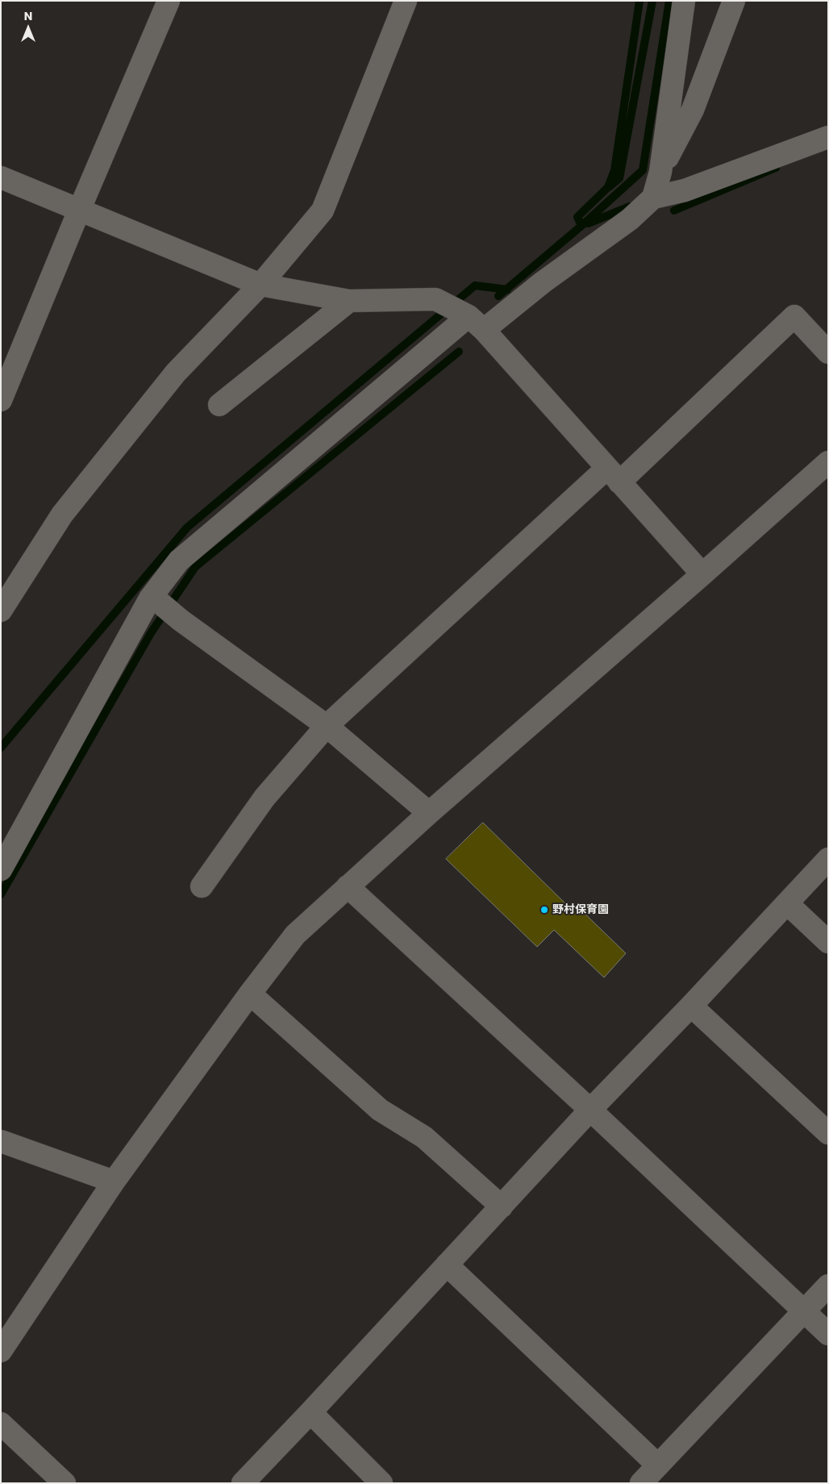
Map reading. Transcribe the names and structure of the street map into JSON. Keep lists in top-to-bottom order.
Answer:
{
  "places": ["野村保育園"],
  "north": "top"
}
